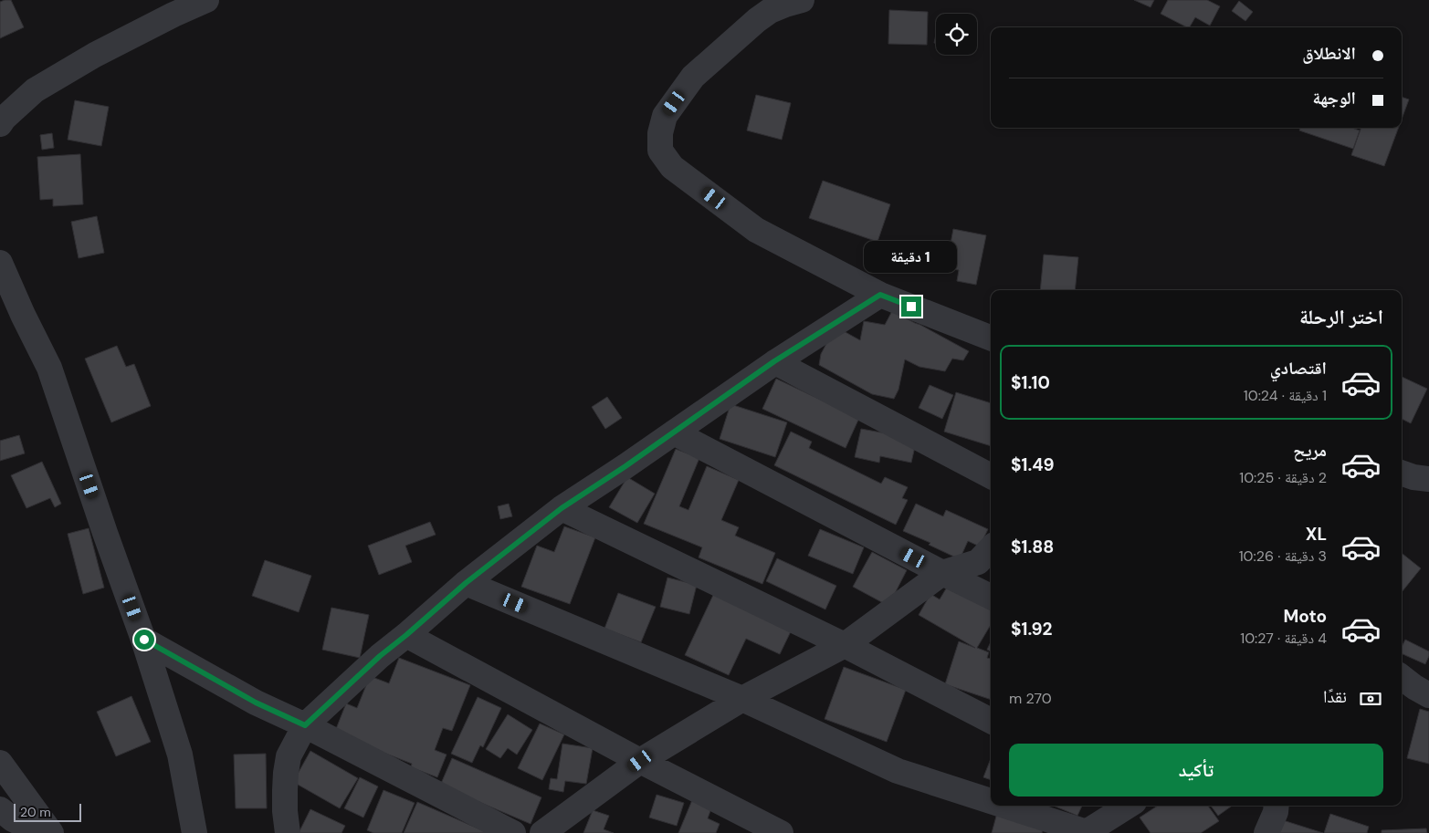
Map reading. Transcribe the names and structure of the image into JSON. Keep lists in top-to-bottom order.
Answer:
{
  "scale_bar": "20 m",
  "page": {
    "banner": ["الانطلاق", "الوجهة"],
    "bubble": "1 دقيقة",
    "heading": "اختر الرحلة",
    "list": [
      {
        "name": "اقتصادي",
        "note": "1 دقيقة · 10:24",
        "value": "$1.10"
      },
      {
        "name": "مريح",
        "note": "2 دقيقة · 10:25",
        "value": "$1.49"
      },
      {
        "name": "XL",
        "note": "3 دقيقة · 10:26",
        "value": "$1.88"
      },
      {
        "name": "Moto",
        "note": "4 دقيقة · 10:27",
        "value": "$1.92"
      }
    ],
    "pay": ["نقدًا", "270 m"],
    "buttons": "تأكيد",
    "scale": "20 m"
  }
}
